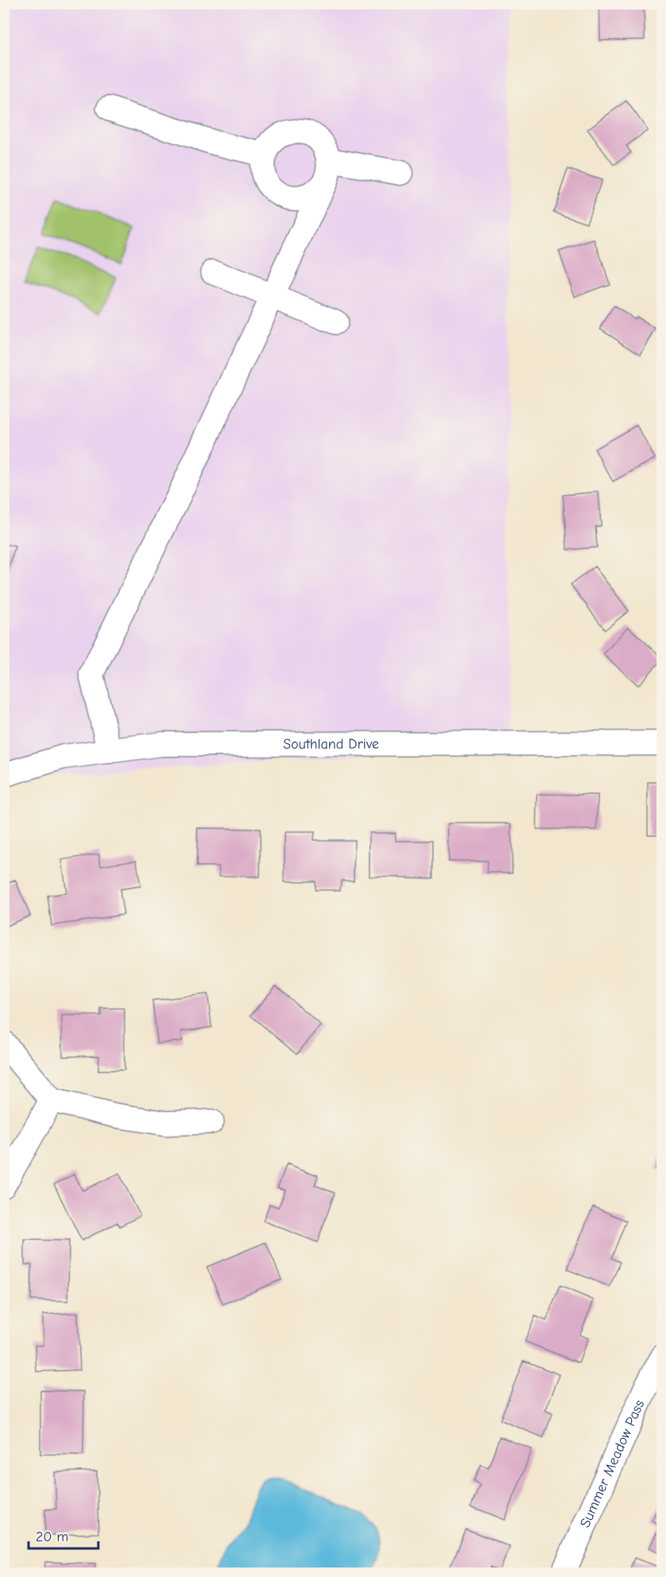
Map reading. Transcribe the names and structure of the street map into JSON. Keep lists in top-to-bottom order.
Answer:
{
  "streets": {
    "street": ["Southland Drive", "Summer Meadow Pass"]
  },
  "scale_bar": "20 m"
}
